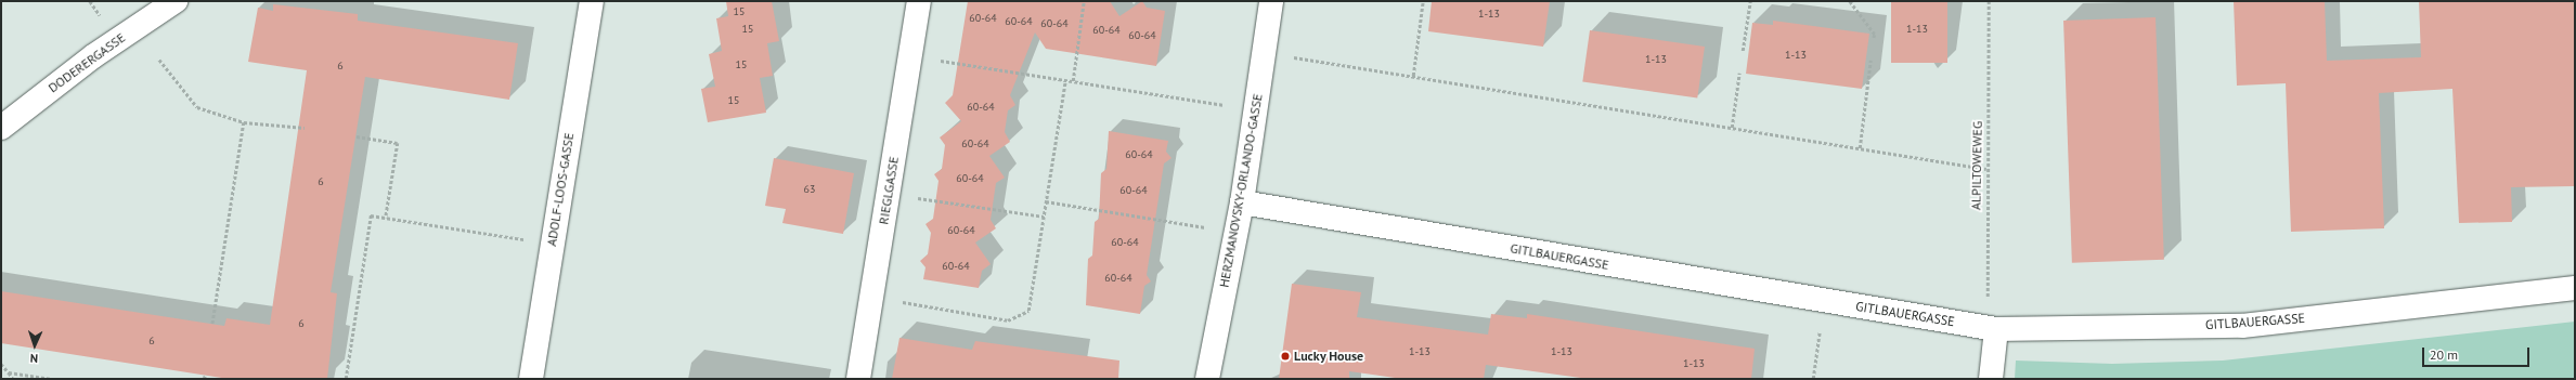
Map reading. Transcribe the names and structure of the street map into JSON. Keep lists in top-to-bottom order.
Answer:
{
  "streets": {
    "street": [
      "DODERERGASSE",
      "ADOLF-LOOS-GASSE",
      "RIEGLGASSE",
      "HERZMANOVSKY-ORLANDO-GASSE",
      "GITLBAUERGASSE"
    ],
    "path": ["ALPILTOWEWEG"]
  },
  "crossings": [
    ["ALPILTOWEWEG", "GITLBAUERGASSE"],
    ["HERZMANOVSKY-ORLANDO-GASSE", "GITLBAUERGASSE"]
  ],
  "places": ["Lucky House"],
  "house_numbers": [
    "15",
    "1-13",
    "60-64",
    "60-64",
    "60-64",
    "15",
    "1-13",
    "60-64",
    "60-64",
    "1-13",
    "1-13",
    "15",
    "6",
    "15",
    "60-64",
    "60-64",
    "60-64",
    "60-64",
    "6",
    "63",
    "60-64",
    "60-64",
    "60-64",
    "60-64",
    "60-64",
    "6",
    "6",
    "1-13",
    "1-13",
    "1-13"
  ],
  "scale_bar": "20 m",
  "north": "bottom"
}
